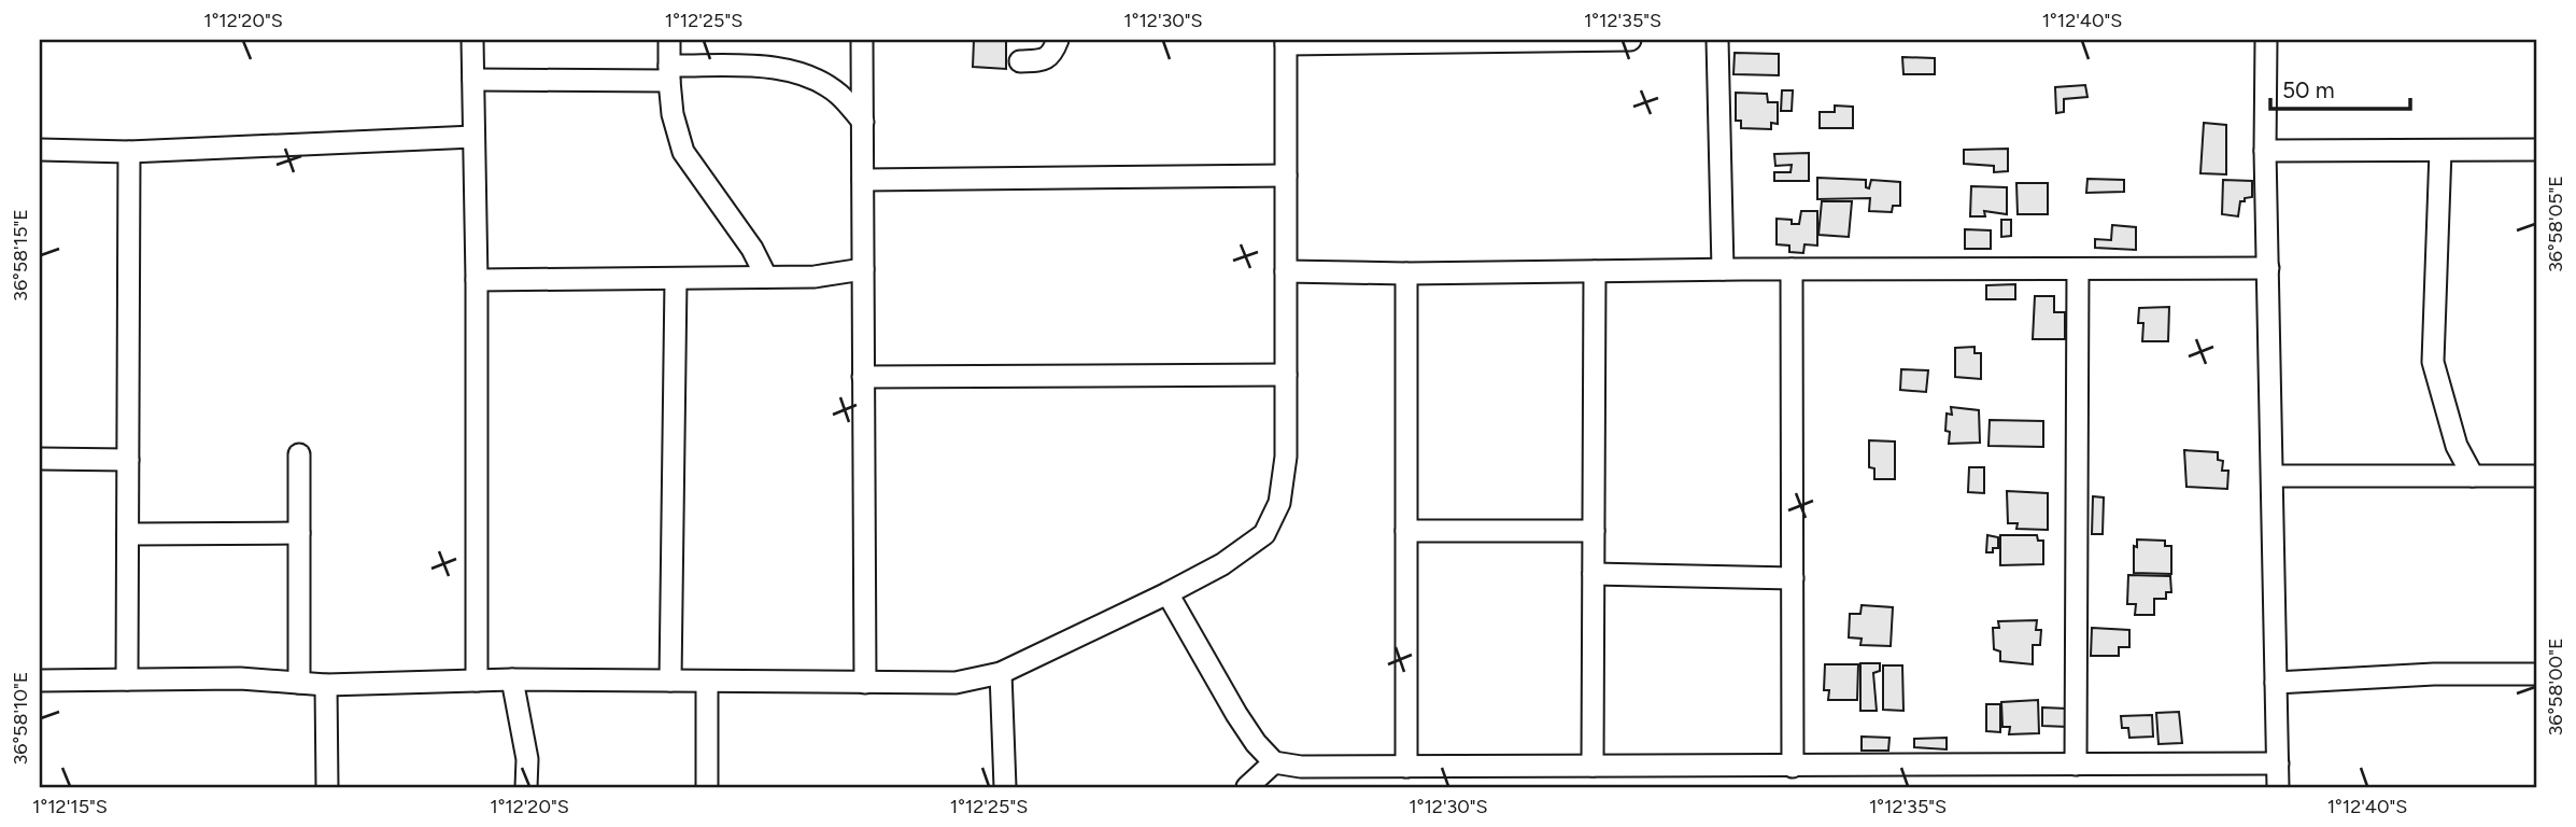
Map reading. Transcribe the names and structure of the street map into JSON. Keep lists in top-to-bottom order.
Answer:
{
  "scale_bar": "50 m",
  "coordinates": [
    "1°12'20\"S",
    "1°12'25\"S",
    "1°12'30\"S",
    "1°12'35\"S",
    "1°12'40\"S",
    "36°58'05\"E",
    "36°58'15\"E",
    "36°58'00\"E",
    "36°58'10\"E",
    "1°12'15\"S"
  ]
}
